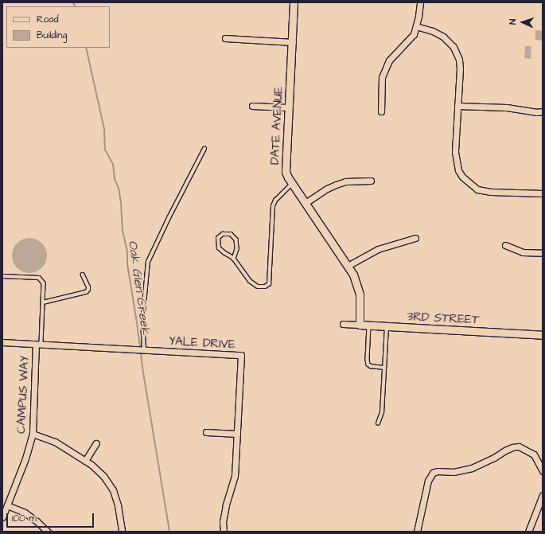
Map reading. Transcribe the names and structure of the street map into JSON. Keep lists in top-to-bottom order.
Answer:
{
  "streets": {
    "street": [
      "DATE AVENUE",
      "3RD STREET",
      "YALE DRIVE",
      "CAMPUS WAY"
    ]
  },
  "crossings": [
    ["DATE AVENUE", "3RD STREET"],
    ["YALE DRIVE", "CAMPUS WAY"]
  ],
  "water": ["Oak Glen Creek"],
  "legend": ["Road", "Building"],
  "scale_bar": "100 m",
  "north": "left"
}
